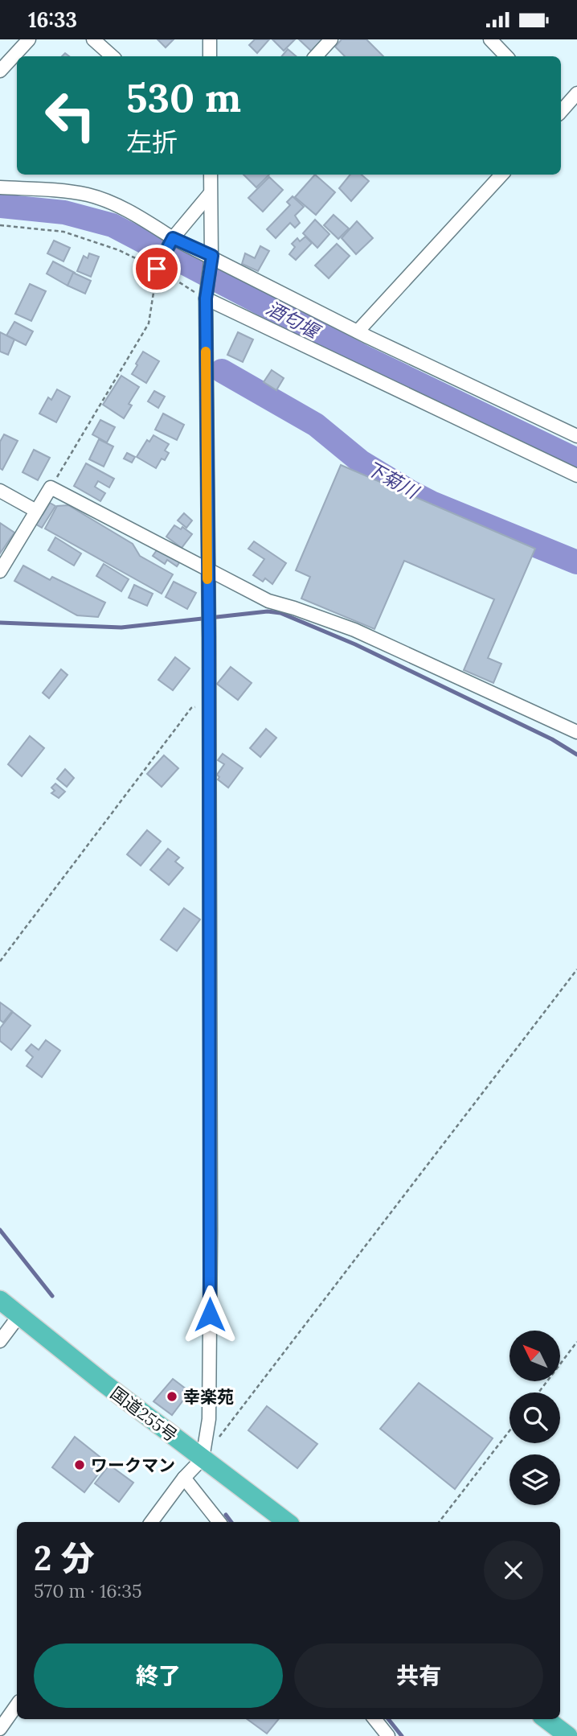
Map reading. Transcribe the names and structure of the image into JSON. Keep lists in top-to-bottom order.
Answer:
{
  "streets": {
    "highway": ["国道255号"]
  },
  "water": ["酒匂堰", "下菊川"],
  "places": ["幸楽苑", "ワークマン"],
  "north": "top left",
  "page": {
    "status": "16:33",
    "turn": ["530 m", "左折"],
    "heading": ["2 分", "570 m · 16:35"],
    "buttons": ["終了", "共有"]
  }
}
